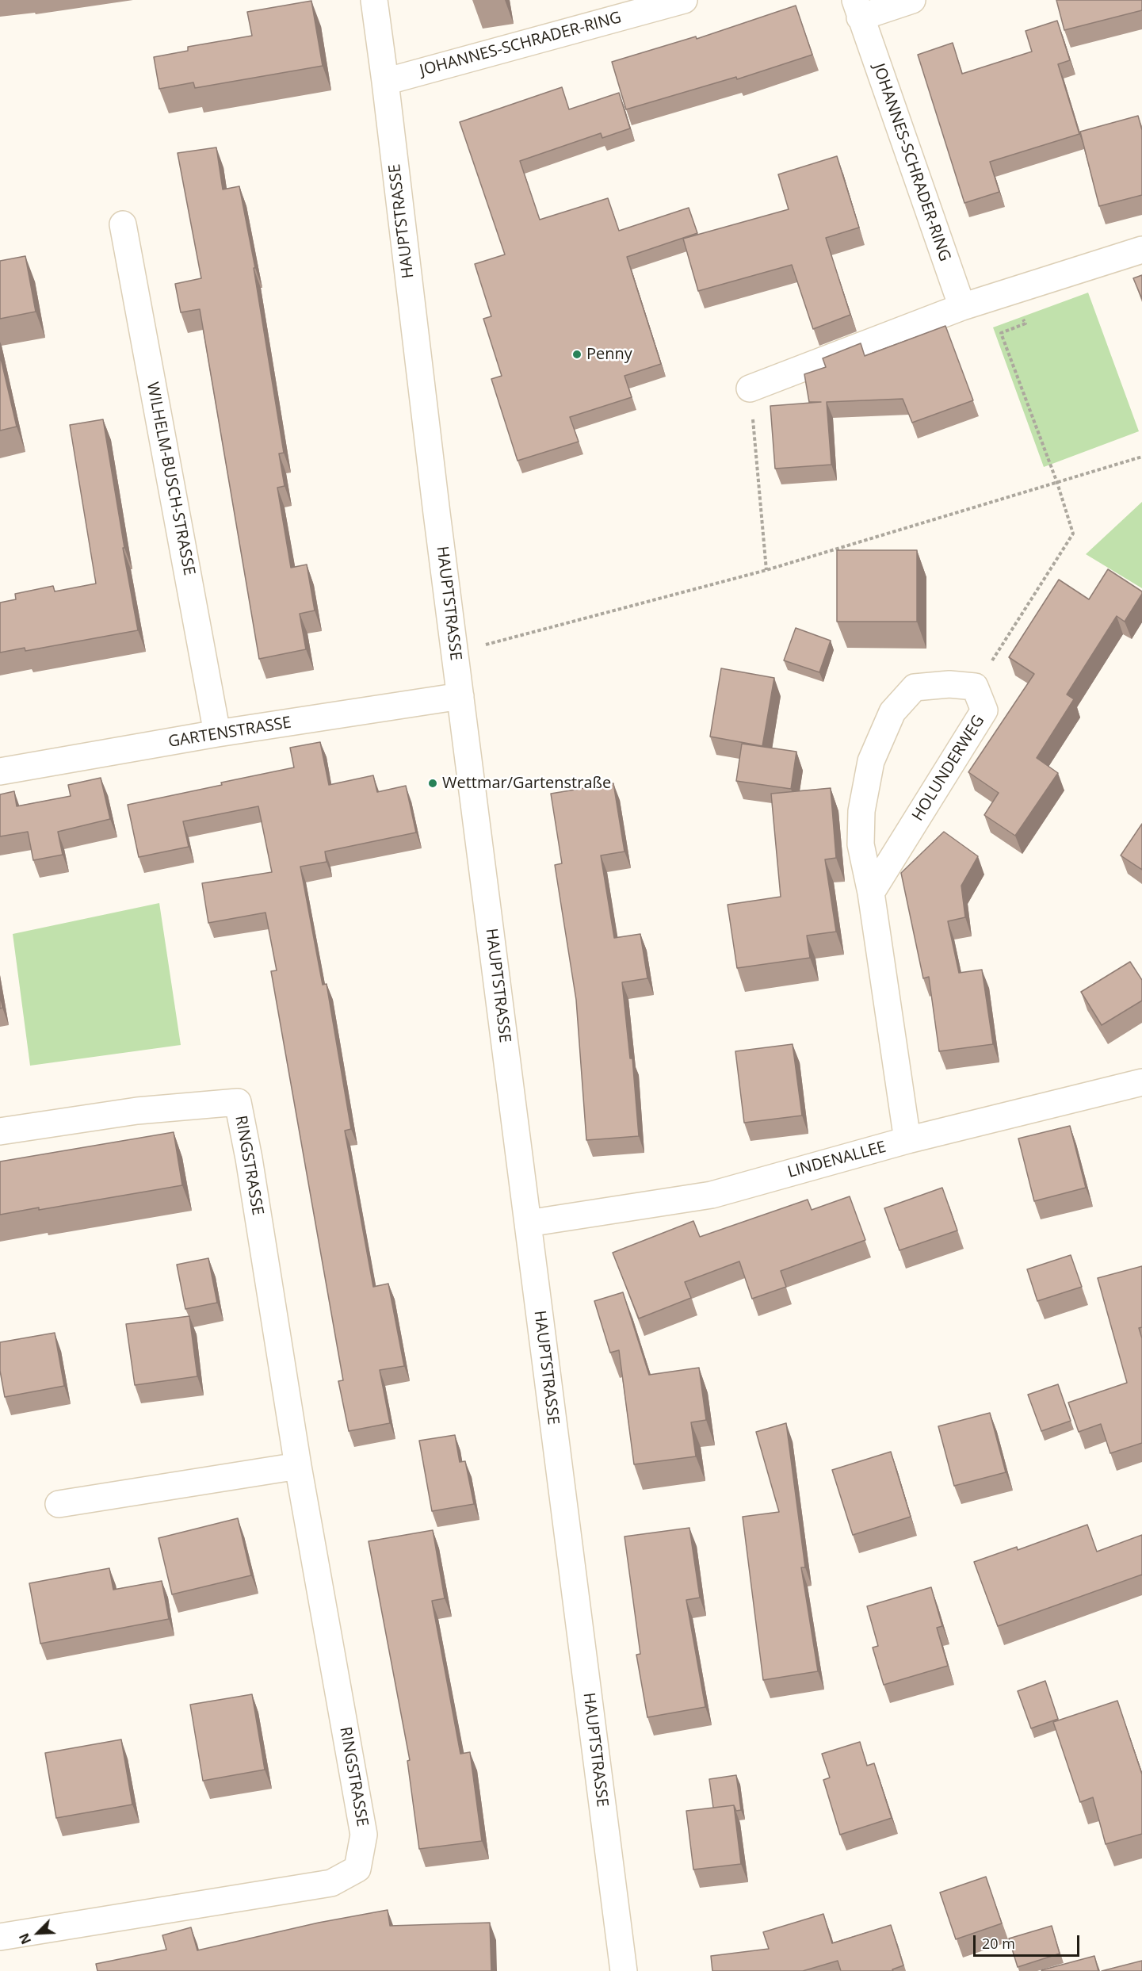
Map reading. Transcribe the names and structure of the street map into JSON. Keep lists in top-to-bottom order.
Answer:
{
  "streets": {
    "street": [
      "JOHANNES-SCHRADER-RING",
      "HAUPTSTRASSE",
      "WILHELM-BUSCH-STRASSE",
      "GARTENSTRASSE",
      "HOLUNDERWEG",
      "LINDENALLEE",
      "RINGSTRASSE"
    ]
  },
  "crossings": [
    ["JOHANNES-SCHRADER-RING", "HAUPTSTRASSE"],
    ["HAUPTSTRASSE", "GARTENSTRASSE"],
    ["HAUPTSTRASSE", "LINDENALLEE"],
    ["WILHELM-BUSCH-STRASSE", "GARTENSTRASSE"]
  ],
  "places": ["Penny", "Wettmar/Gartenstraße"],
  "scale_bar": "20 m",
  "north": "bottom left"
}
